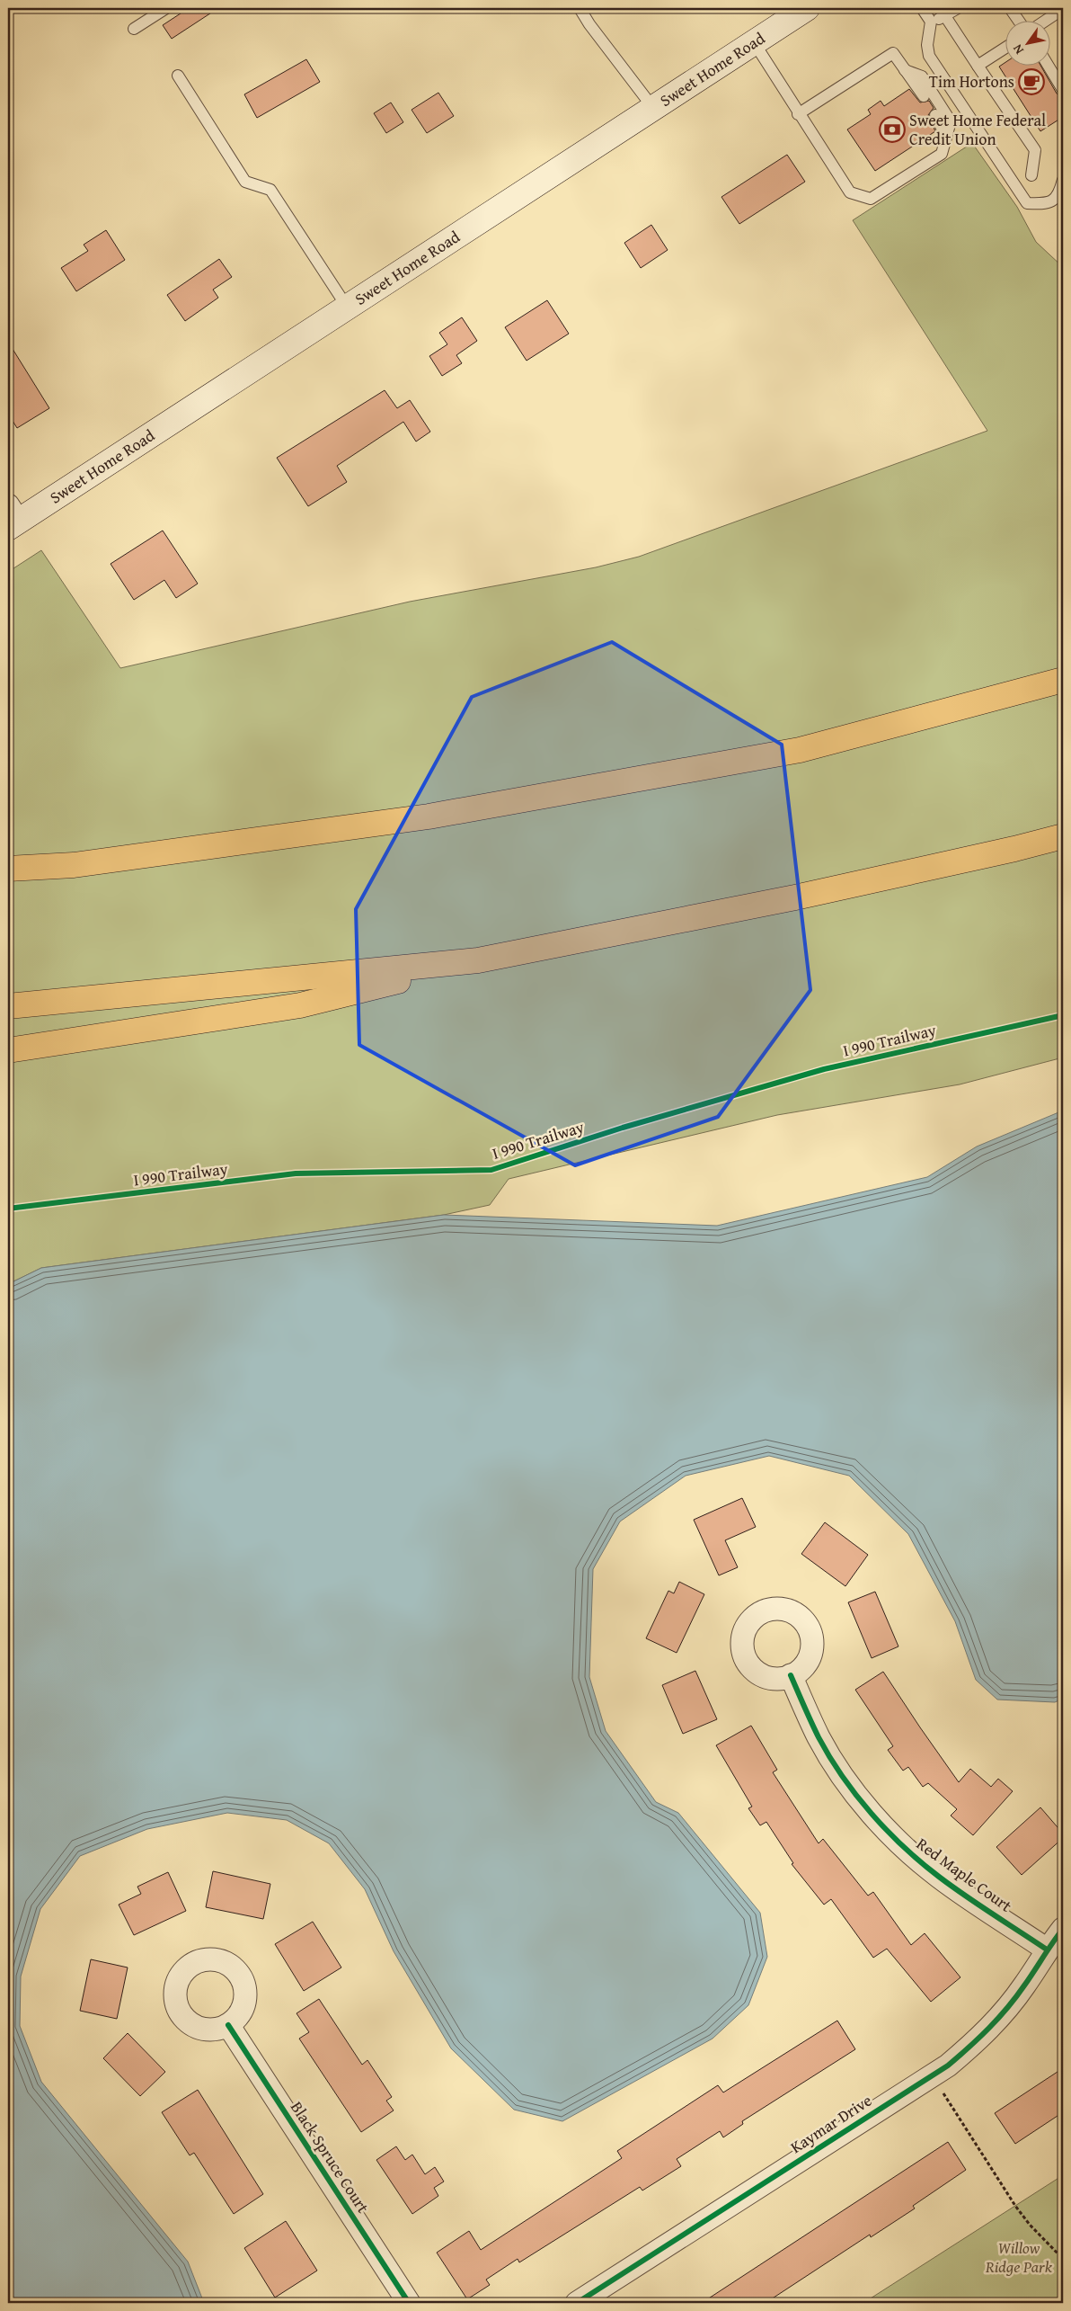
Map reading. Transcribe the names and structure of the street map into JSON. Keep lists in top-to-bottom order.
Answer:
{
  "streets": {
    "main road": ["Sweet Home Road"],
    "street": ["Red Maple Court", "Kaymar Drive", "Black Spruce Court"],
    "cycle path": ["I 990 Trailway"]
  },
  "crossings": [
    ["Red Maple Court", "Kaymar Drive"]
  ],
  "parks": ["Willow Ridge Park"],
  "places": {
    "cafe": ["Tim Hortons"],
    "bank": ["Sweet Home Federal Credit Union"]
  },
  "north": "bottom left"
}
